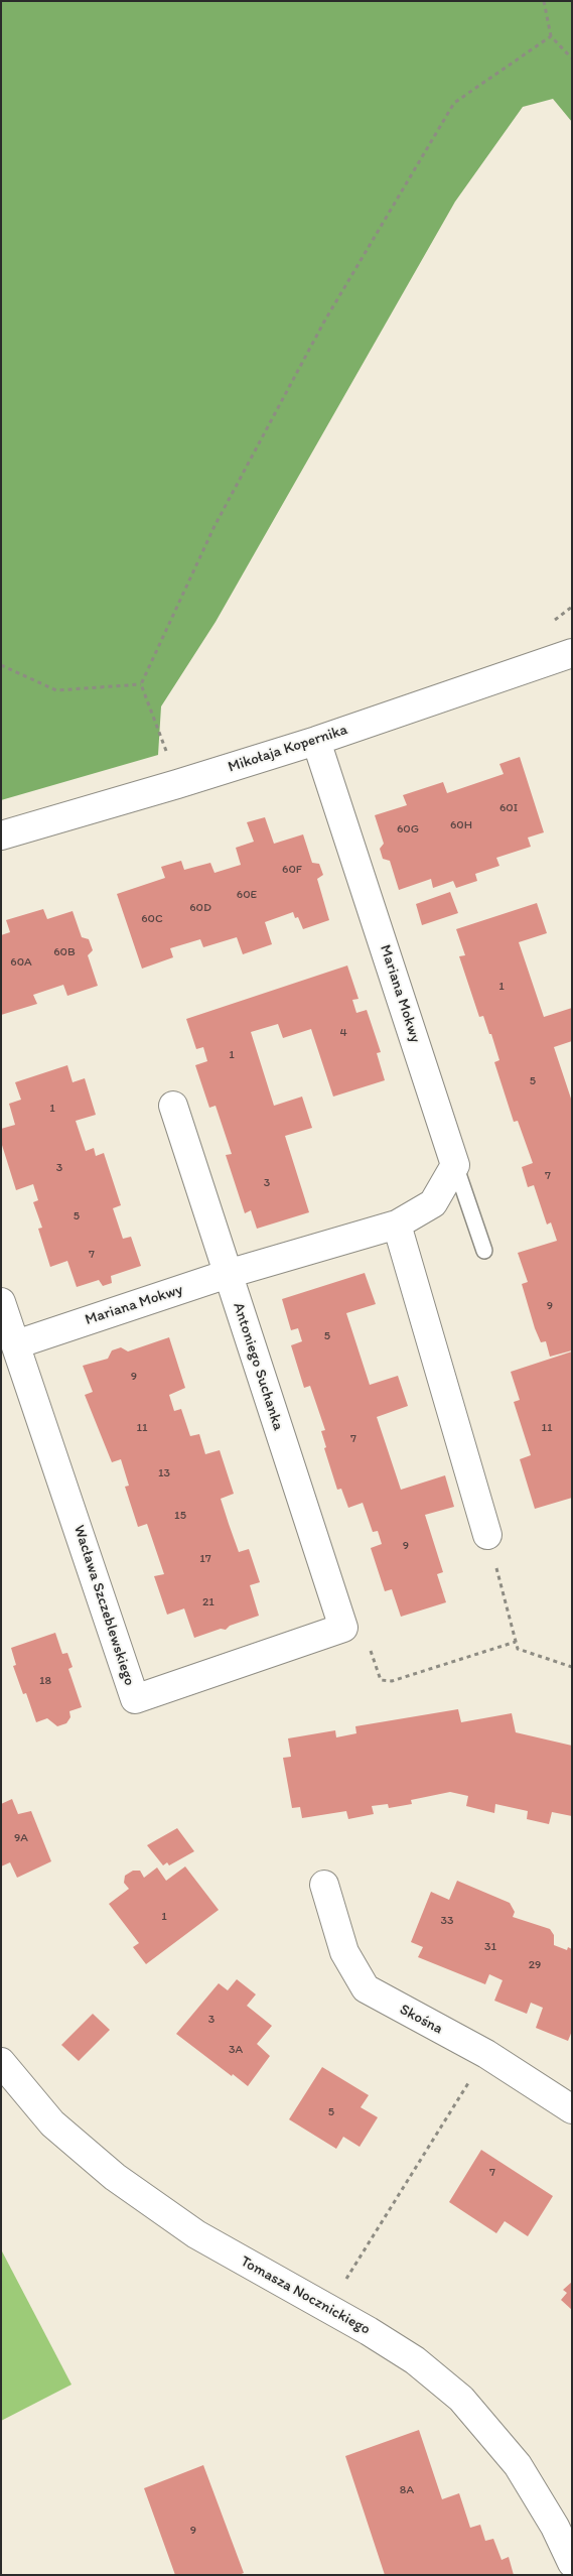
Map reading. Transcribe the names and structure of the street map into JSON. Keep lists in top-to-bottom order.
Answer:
{
  "streets": {
    "street": [
      "Mikołaja Kopernika",
      "Mariana Mokwy",
      "Antoniego Suchanka",
      "Wacława Szczeblewskiego",
      "Skośna",
      "Tomasza Nocznickiego"
    ]
  },
  "crossings": [
    ["Mikołaja Kopernika", "Mariana Mokwy"],
    ["Mariana Mokwy", "Antoniego Suchanka"],
    ["Mariana Mokwy", "Wacława Szczeblewskiego"],
    ["Antoniego Suchanka", "Wacława Szczeblewskiego"]
  ],
  "house_numbers": [
    "60I",
    "60H",
    "60G",
    "60F",
    "60E",
    "60D",
    "60C",
    "60B",
    "60A",
    "1",
    "4",
    "1",
    "5",
    "1",
    "3",
    "7",
    "3",
    "5",
    "7",
    "9",
    "5",
    "9",
    "11",
    "11",
    "7",
    "13",
    "15",
    "9",
    "17",
    "21",
    "18",
    "9A",
    "1",
    "33",
    "31",
    "29",
    "3",
    "3A",
    "5",
    "7",
    "8A",
    "9"
  ]
}
